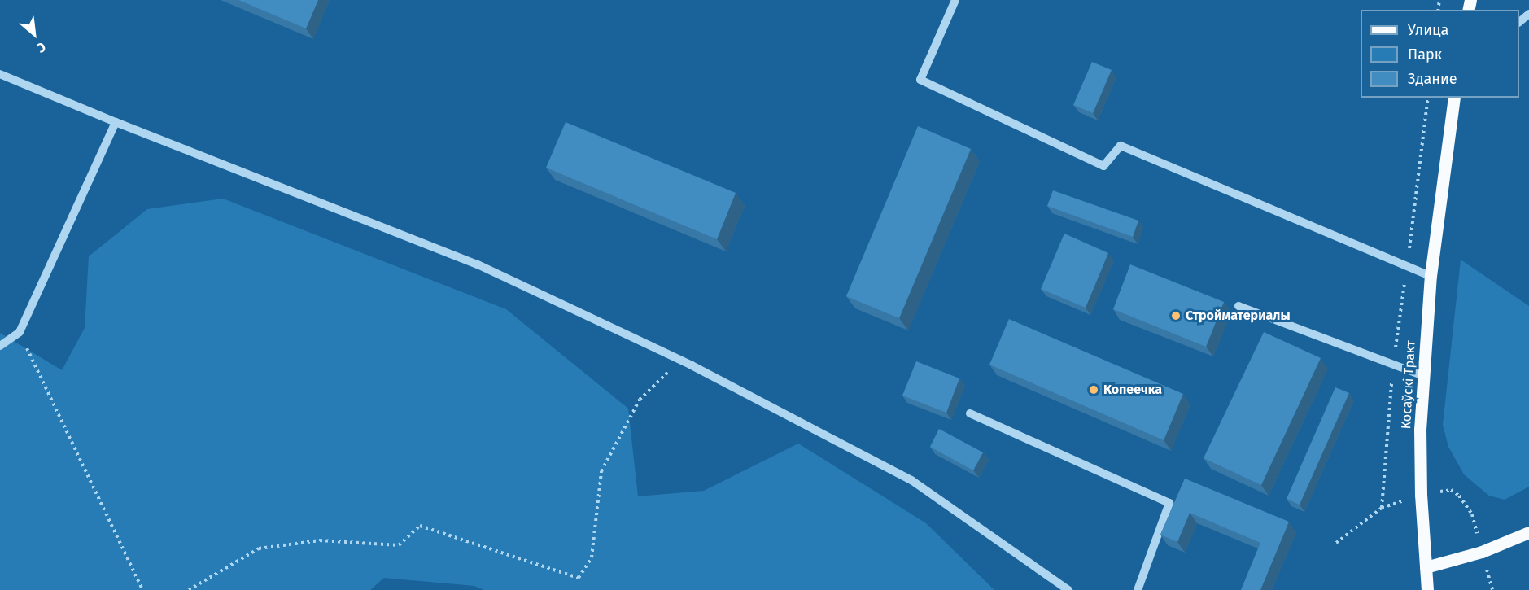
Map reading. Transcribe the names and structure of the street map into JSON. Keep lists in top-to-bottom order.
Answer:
{
  "streets": {
    "main road": ["Косаўскі Тракт"]
  },
  "places": ["Стройматериалы", "Копеечка"],
  "legend": ["Улица", "Парк", "Здание"],
  "north": "bottom right"
}
